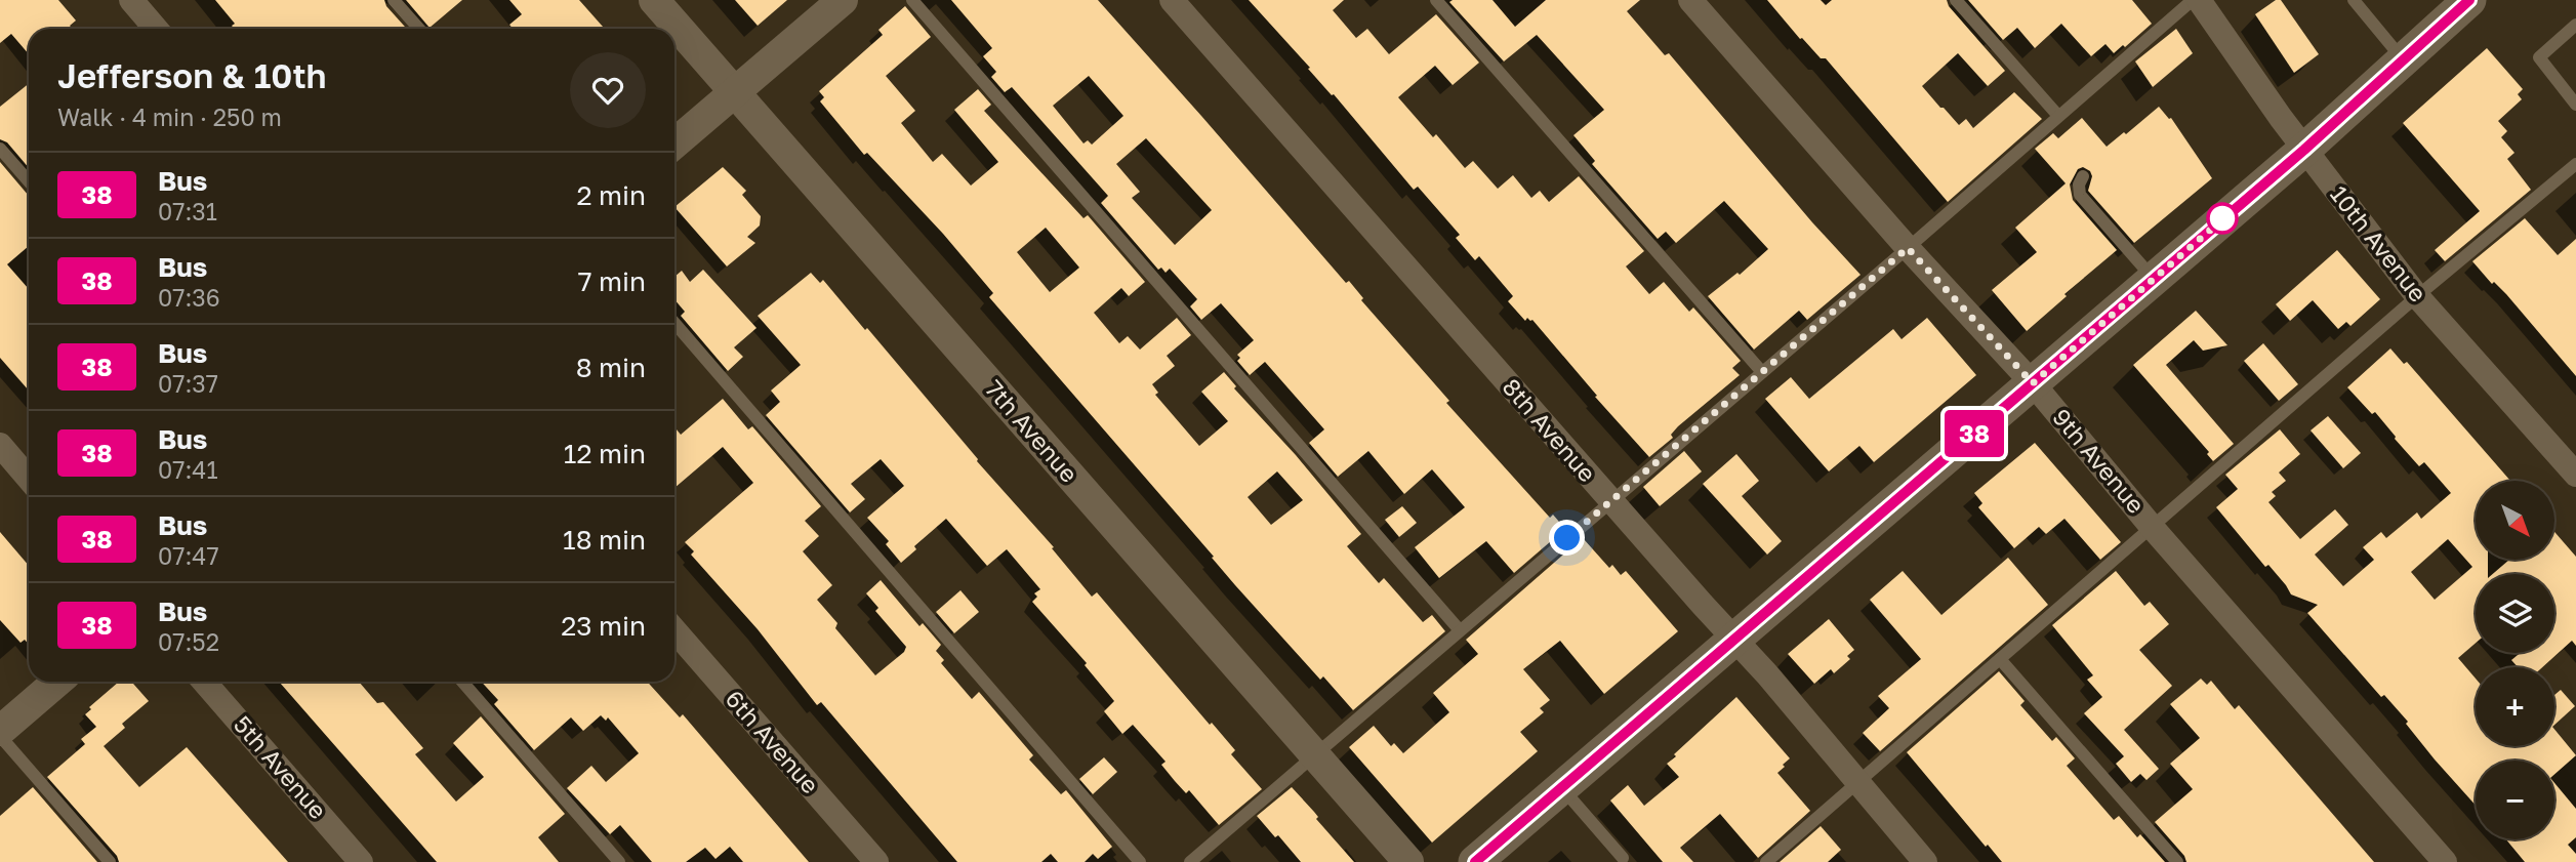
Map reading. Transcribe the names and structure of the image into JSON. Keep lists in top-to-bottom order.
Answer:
{
  "streets": {
    "street": [
      "10th Avenue",
      "8th Avenue",
      "7th Avenue",
      "9th Avenue",
      "6th Avenue",
      "5th Avenue"
    ]
  },
  "lines": ["bus line 38"],
  "north": "bottom right",
  "page": {
    "on_map": "38",
    "heading": ["Jefferson & 10th", "Walk · 4 min · 250 m"],
    "list": [
      {
        "mark": "38",
        "name": "Bus",
        "note": "07:31",
        "value": "2 min"
      },
      {
        "mark": "38",
        "name": "Bus",
        "note": "07:36",
        "value": "7 min"
      },
      {
        "mark": "38",
        "name": "Bus",
        "note": "07:37",
        "value": "8 min"
      },
      {
        "mark": "38",
        "name": "Bus",
        "note": "07:41",
        "value": "12 min"
      },
      {
        "mark": "38",
        "name": "Bus",
        "note": "07:47",
        "value": "18 min"
      },
      {
        "mark": "38",
        "name": "Bus",
        "note": "07:52",
        "value": "23 min"
      }
    ],
    "map_buttons": ["+", "−"]
  }
}
